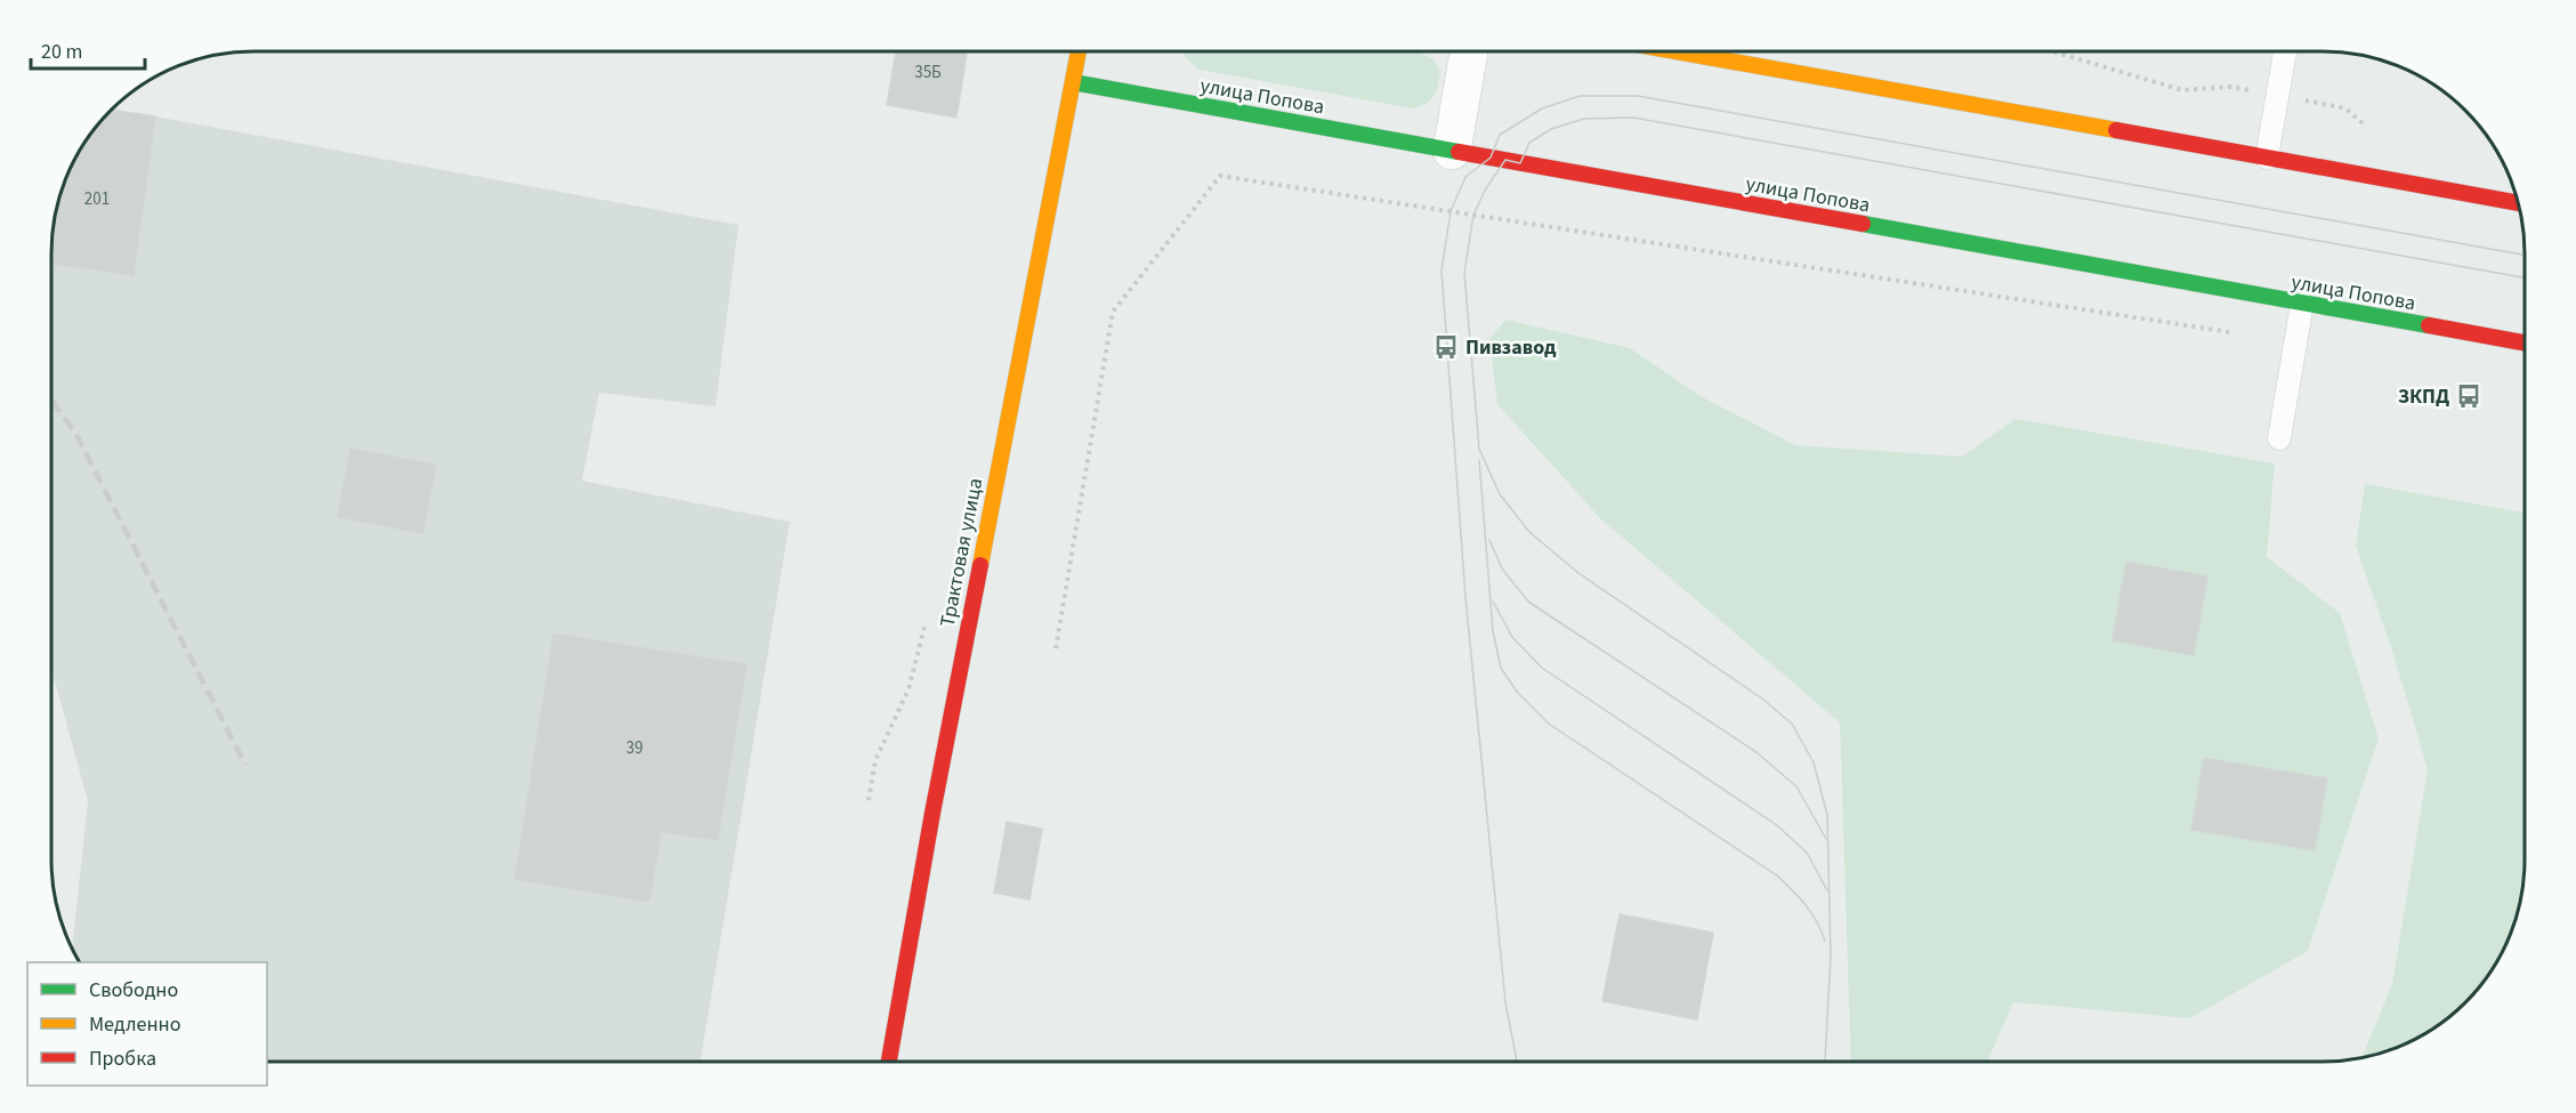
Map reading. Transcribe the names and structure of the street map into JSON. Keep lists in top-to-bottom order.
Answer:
{
  "streets": {
    "main road": ["улица Попова", "Трактовая улица"]
  },
  "crossings": [
    ["улица Попова", "Трактовая улица"]
  ],
  "places": {
    "bus stop": ["Пивзавод", "ЗКПД"]
  },
  "house_numbers": ["35Б", "201", "39"],
  "legend": ["Свободно", "Медленно", "Пробка"],
  "scale_bar": "20 m"
}
